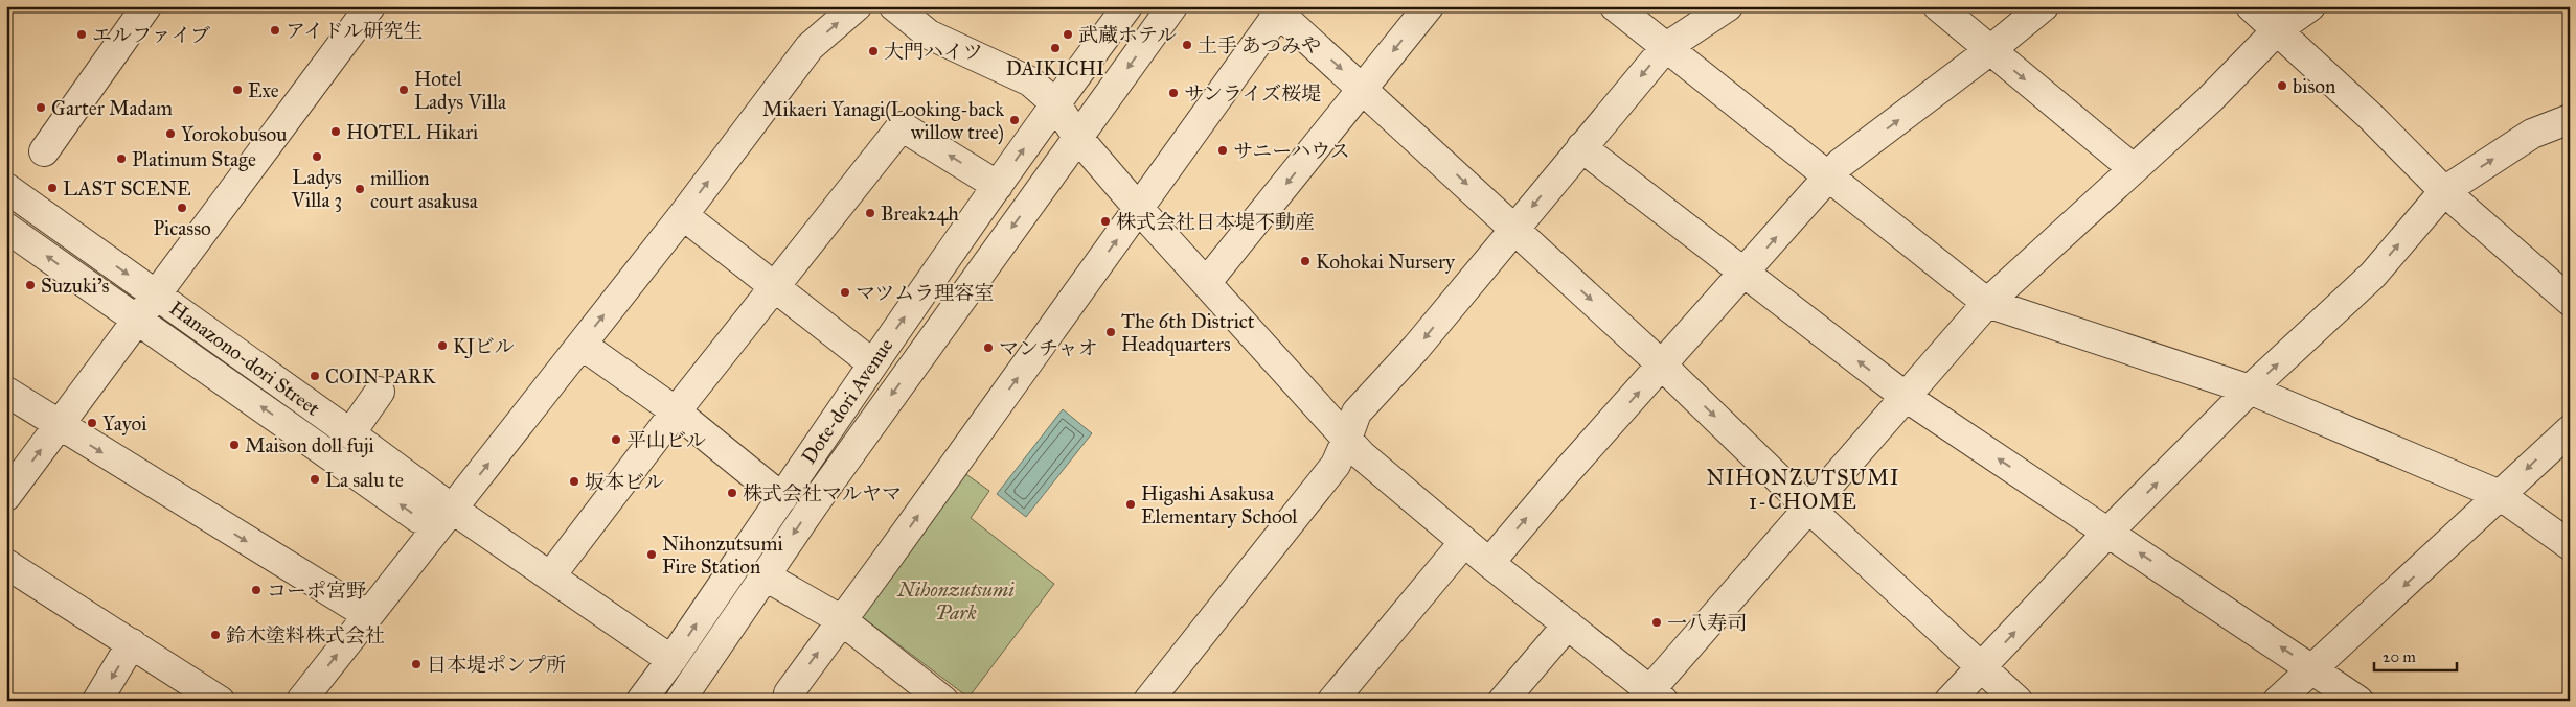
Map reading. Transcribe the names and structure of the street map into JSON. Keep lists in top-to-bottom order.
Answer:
{
  "streets": {
    "street": ["Hanazono-dori Street", "Dote-dori Avenue"]
  },
  "districts": ["NIHONZUTSUMI 1-CHOME"],
  "parks": ["Nihonzutsumi Park"],
  "places": [
    "アイドル研究生",
    "エルファイブ",
    "武蔵ホテル",
    "土手 あつみや",
    "DAIKICHI",
    "大門ハイツ",
    "bison",
    "Exe",
    "Hotel Ladys Villa",
    "サンライズ桜堤",
    "Garter Madam",
    "Mikaeri Yanagi(Looking-back willow tree)",
    "HOTEL Hikari",
    "Yorokobusou",
    "サニーハウス",
    "Ladys Villa 3",
    "Platinum Stage",
    "LAST SCENE",
    "million court asakusa",
    "Picasso",
    "Break24h",
    "株式会社日本堤不動産",
    "Kohokai Nursery",
    "Suzuki's",
    "マツムラ理容室",
    "The 6th District Headquarters",
    "KJビル",
    "マンチャオ",
    "COIN PARK",
    "Yayoi",
    "平山ビル",
    "Maison doll fuji",
    "La salu te",
    "坂本ビル",
    "株式会社マルヤマ",
    "Higashi Asakusa Elementary School",
    "Nihonzutsumi Fire Station",
    "コーポ宮野",
    "一八寿司",
    "鈴木塗料株式会社",
    "日本堤ポンプ所"
  ],
  "scale_bar": "20 m"
}
